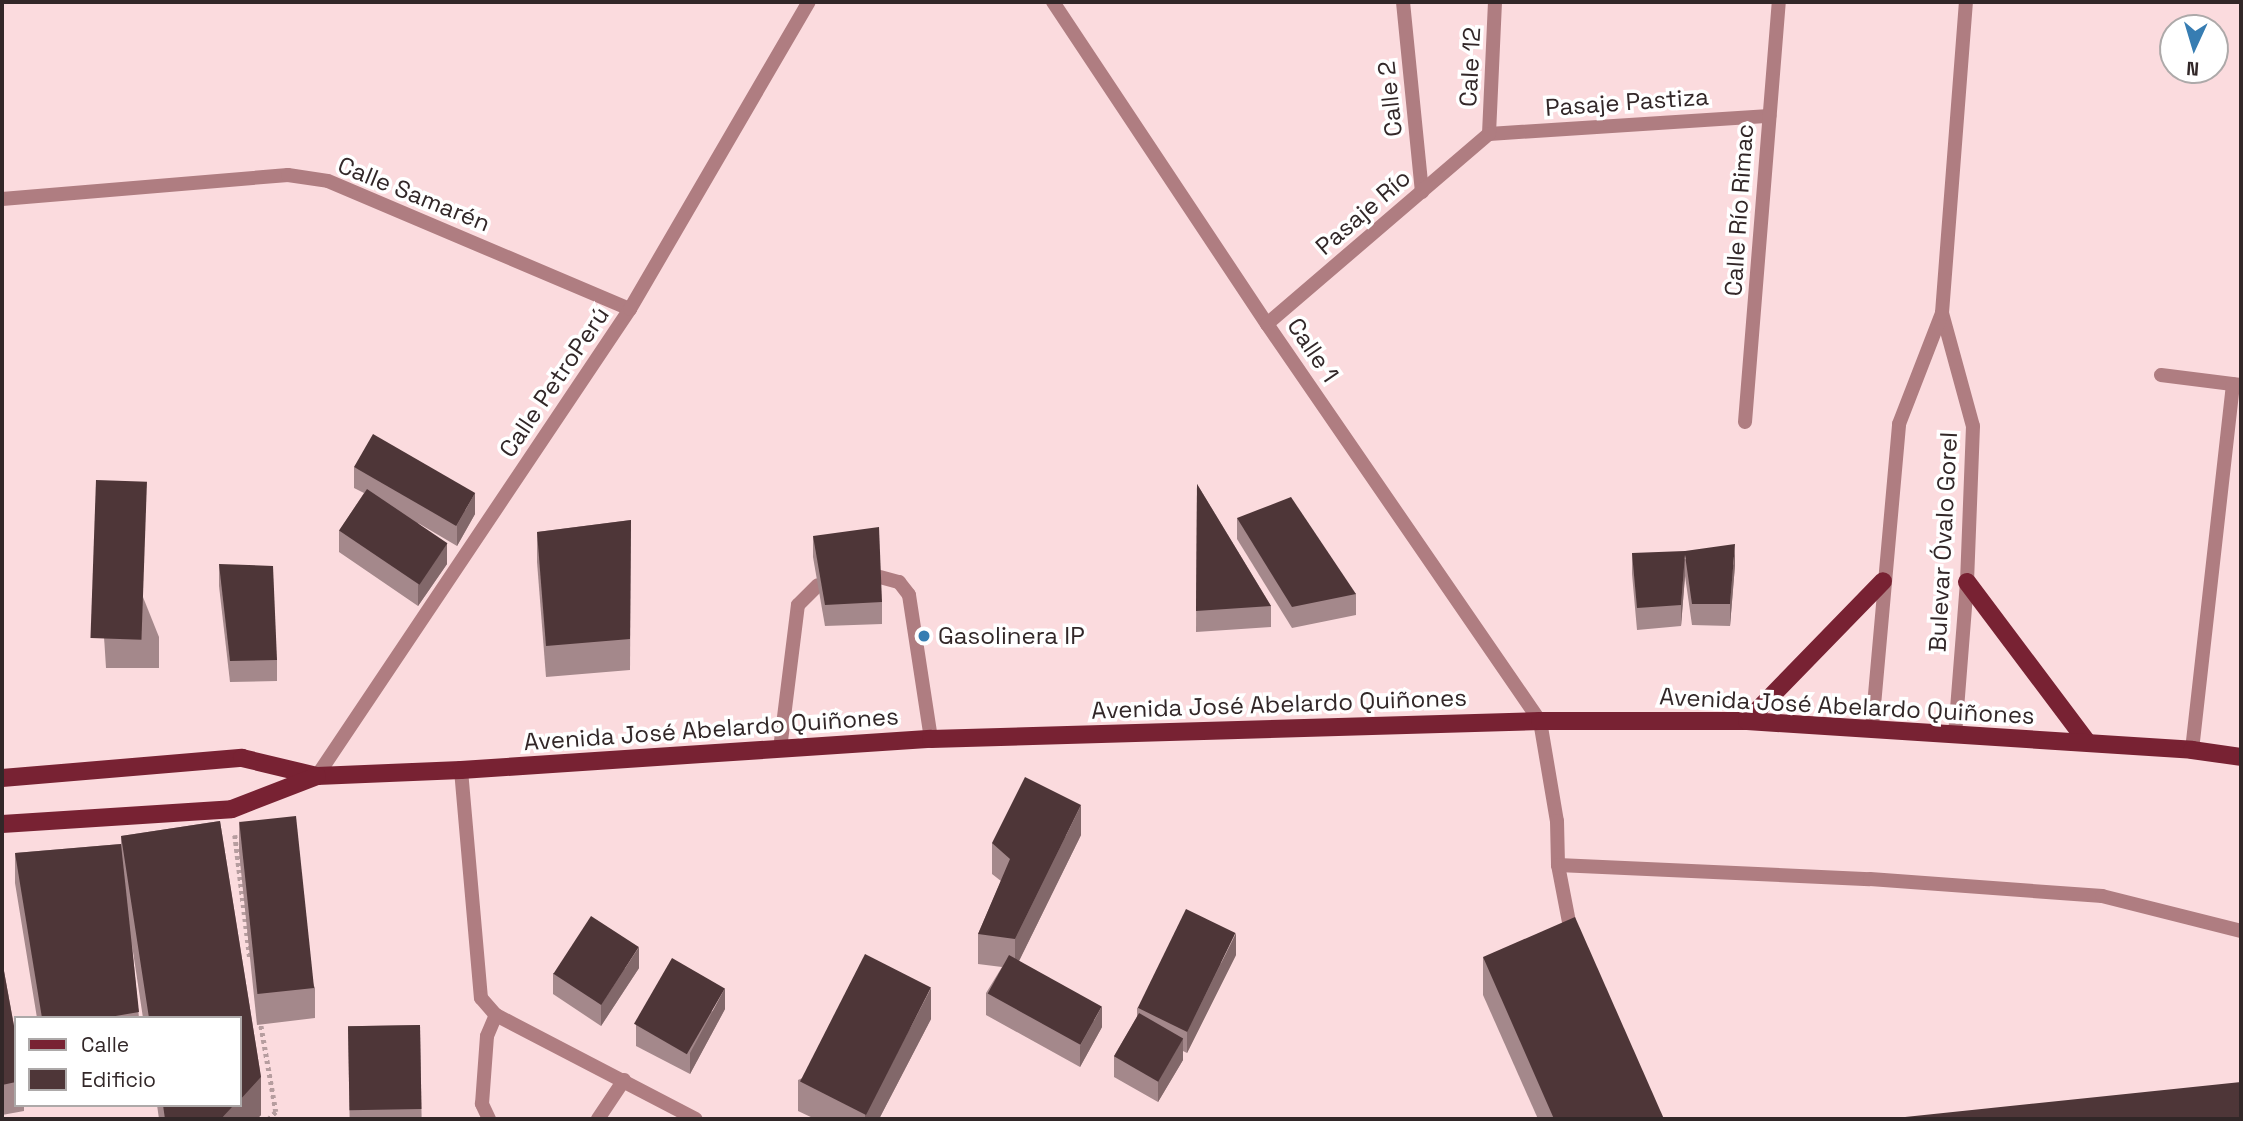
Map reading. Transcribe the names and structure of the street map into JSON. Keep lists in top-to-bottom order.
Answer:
{
  "streets": {
    "main road": ["Avenida José Abelardo Quiñones"],
    "street": [
      "Cale 12",
      "Calle 2",
      "Pasaje Pastiza",
      "Calle Samarén",
      "Calle Río Rimac",
      "Pasaje Río",
      "Calle 1",
      "Calle PetroPerú",
      "Bulevar Óvalo Gorel"
    ]
  },
  "crossings": [
    ["Cale 12", "Pasaje Pastiza"],
    ["Cale 12", "Pasaje Río"],
    ["Calle 2", "Pasaje Río"],
    ["Pasaje Pastiza", "Calle Río Rimac"],
    ["Pasaje Pastiza", "Pasaje Río"],
    ["Calle Samarén", "Calle PetroPerú"],
    ["Pasaje Río", "Calle 1"],
    ["Calle 1", "Avenida José Abelardo Quiñones"],
    ["Calle PetroPerú", "Avenida José Abelardo Quiñones"],
    ["Bulevar Óvalo Gorel", "Avenida José Abelardo Quiñones"]
  ],
  "places": ["Gasolinera IP"],
  "legend": ["Calle", "Edificio"],
  "north": "bottom"
}
